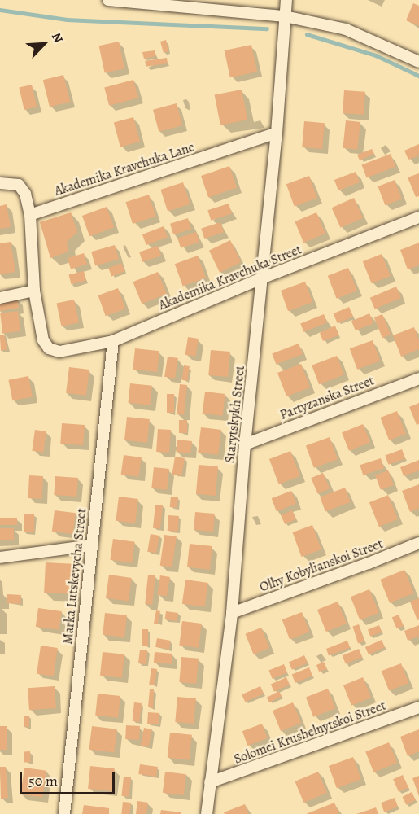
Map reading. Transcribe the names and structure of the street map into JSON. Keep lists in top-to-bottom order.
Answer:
{
  "streets": {
    "street": [
      "Akademika Kravchuka Lane",
      "Akademika Kravchuka Street",
      "Partyzanska Street",
      "Starytskykh Street",
      "Olhy Kobylianskoi Street",
      "Marka Lutskevycha Street",
      "Solomei Krushelnytskoi Street"
    ]
  },
  "crossings": [
    ["Akademika Kravchuka Lane", "Starytskykh Street"],
    ["Akademika Kravchuka Street", "Starytskykh Street"],
    ["Akademika Kravchuka Street", "Marka Lutskevycha Street"],
    ["Partyzanska Street", "Starytskykh Street"],
    ["Starytskykh Street", "Olhy Kobylianskoi Street"],
    ["Starytskykh Street", "Solomei Krushelnytskoi Street"]
  ],
  "scale_bar": "50 m",
  "north": "top right"
}
